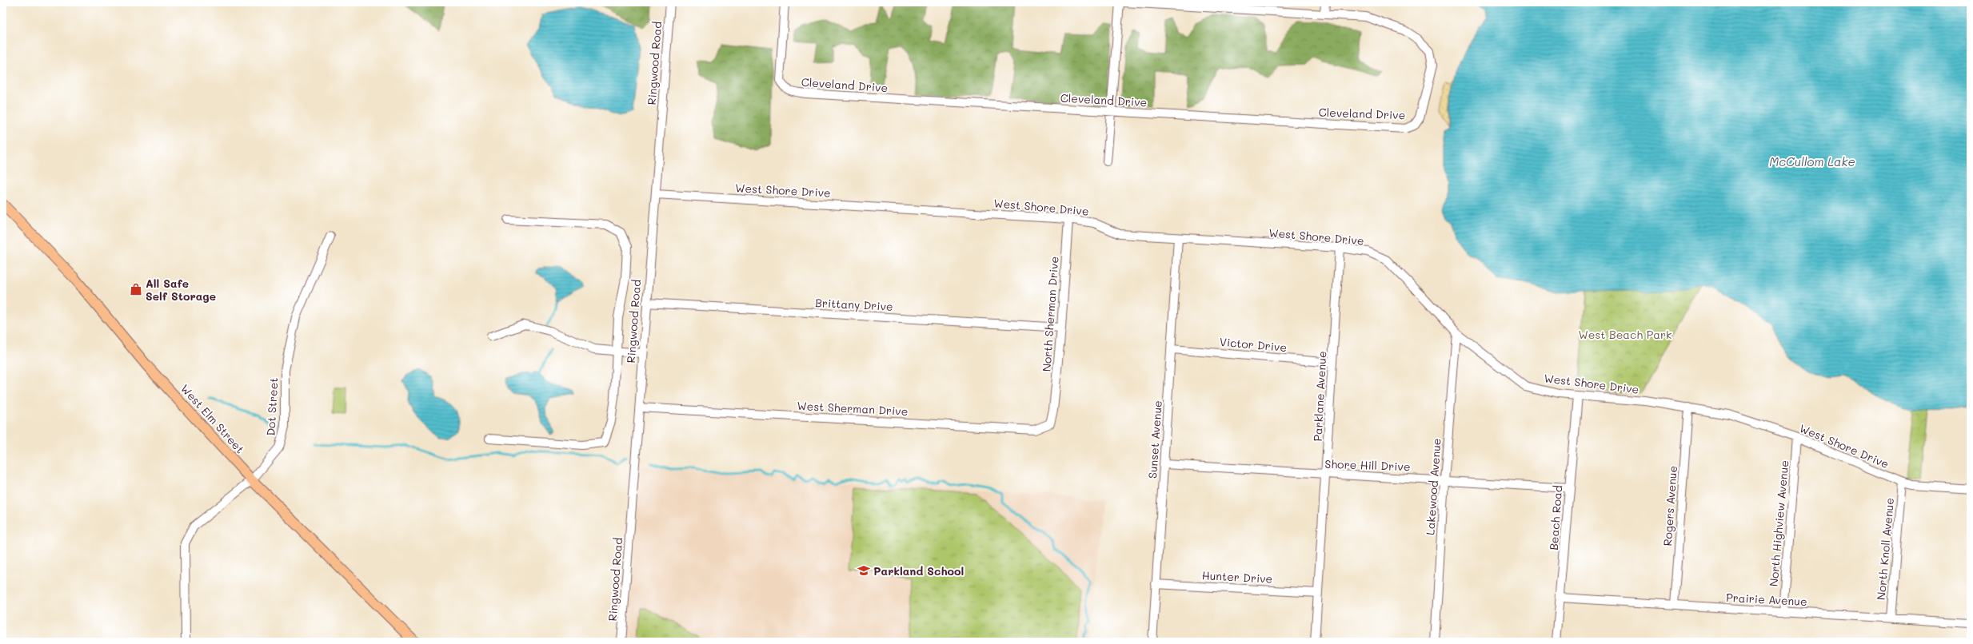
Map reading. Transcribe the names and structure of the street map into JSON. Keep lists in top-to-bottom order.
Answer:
{
  "streets": {
    "main road": ["West Elm Street"],
    "street": [
      "Ringwood Road",
      "Cleveland Drive",
      "West Shore Drive",
      "Brittany Drive",
      "North Sherman Drive",
      "Victor Drive",
      "Parklane Avenue",
      "Dot Street",
      "West Sherman Drive",
      "Sunset Avenue",
      "Shore Hill Drive",
      "Lakewood Avenue",
      "Rogers Avenue",
      "Beach Road",
      "North Highview Avenue",
      "North Knoll Avenue",
      "Hunter Drive",
      "Prairie Avenue"
    ]
  },
  "crossings": [
    ["Ringwood Road", "West Shore Drive"],
    ["Ringwood Road", "Brittany Drive"],
    ["Ringwood Road", "West Sherman Drive"],
    ["West Shore Drive", "North Sherman Drive"],
    ["West Shore Drive", "Parklane Avenue"],
    ["West Shore Drive", "Sunset Avenue"],
    ["West Shore Drive", "Lakewood Avenue"],
    ["West Shore Drive", "Rogers Avenue"],
    ["West Shore Drive", "Beach Road"],
    ["West Shore Drive", "North Highview Avenue"],
    ["West Shore Drive", "North Knoll Avenue"],
    ["Brittany Drive", "North Sherman Drive"],
    ["North Sherman Drive", "West Sherman Drive"],
    ["Victor Drive", "Parklane Avenue"],
    ["Victor Drive", "Sunset Avenue"],
    ["Parklane Avenue", "Shore Hill Drive"],
    ["Parklane Avenue", "Hunter Drive"],
    ["Dot Street", "West Elm Street"],
    ["Sunset Avenue", "Shore Hill Drive"],
    ["Sunset Avenue", "Hunter Drive"],
    ["Shore Hill Drive", "Lakewood Avenue"],
    ["Shore Hill Drive", "Beach Road"],
    ["Rogers Avenue", "Prairie Avenue"],
    ["Beach Road", "Prairie Avenue"],
    ["North Highview Avenue", "Prairie Avenue"],
    ["North Knoll Avenue", "Prairie Avenue"]
  ],
  "water": ["McCullom Lake"],
  "parks": ["West Beach Park"],
  "places": {
    "shop": ["All Safe Self Storage"],
    "school or university": ["Parkland School"]
  }
}
